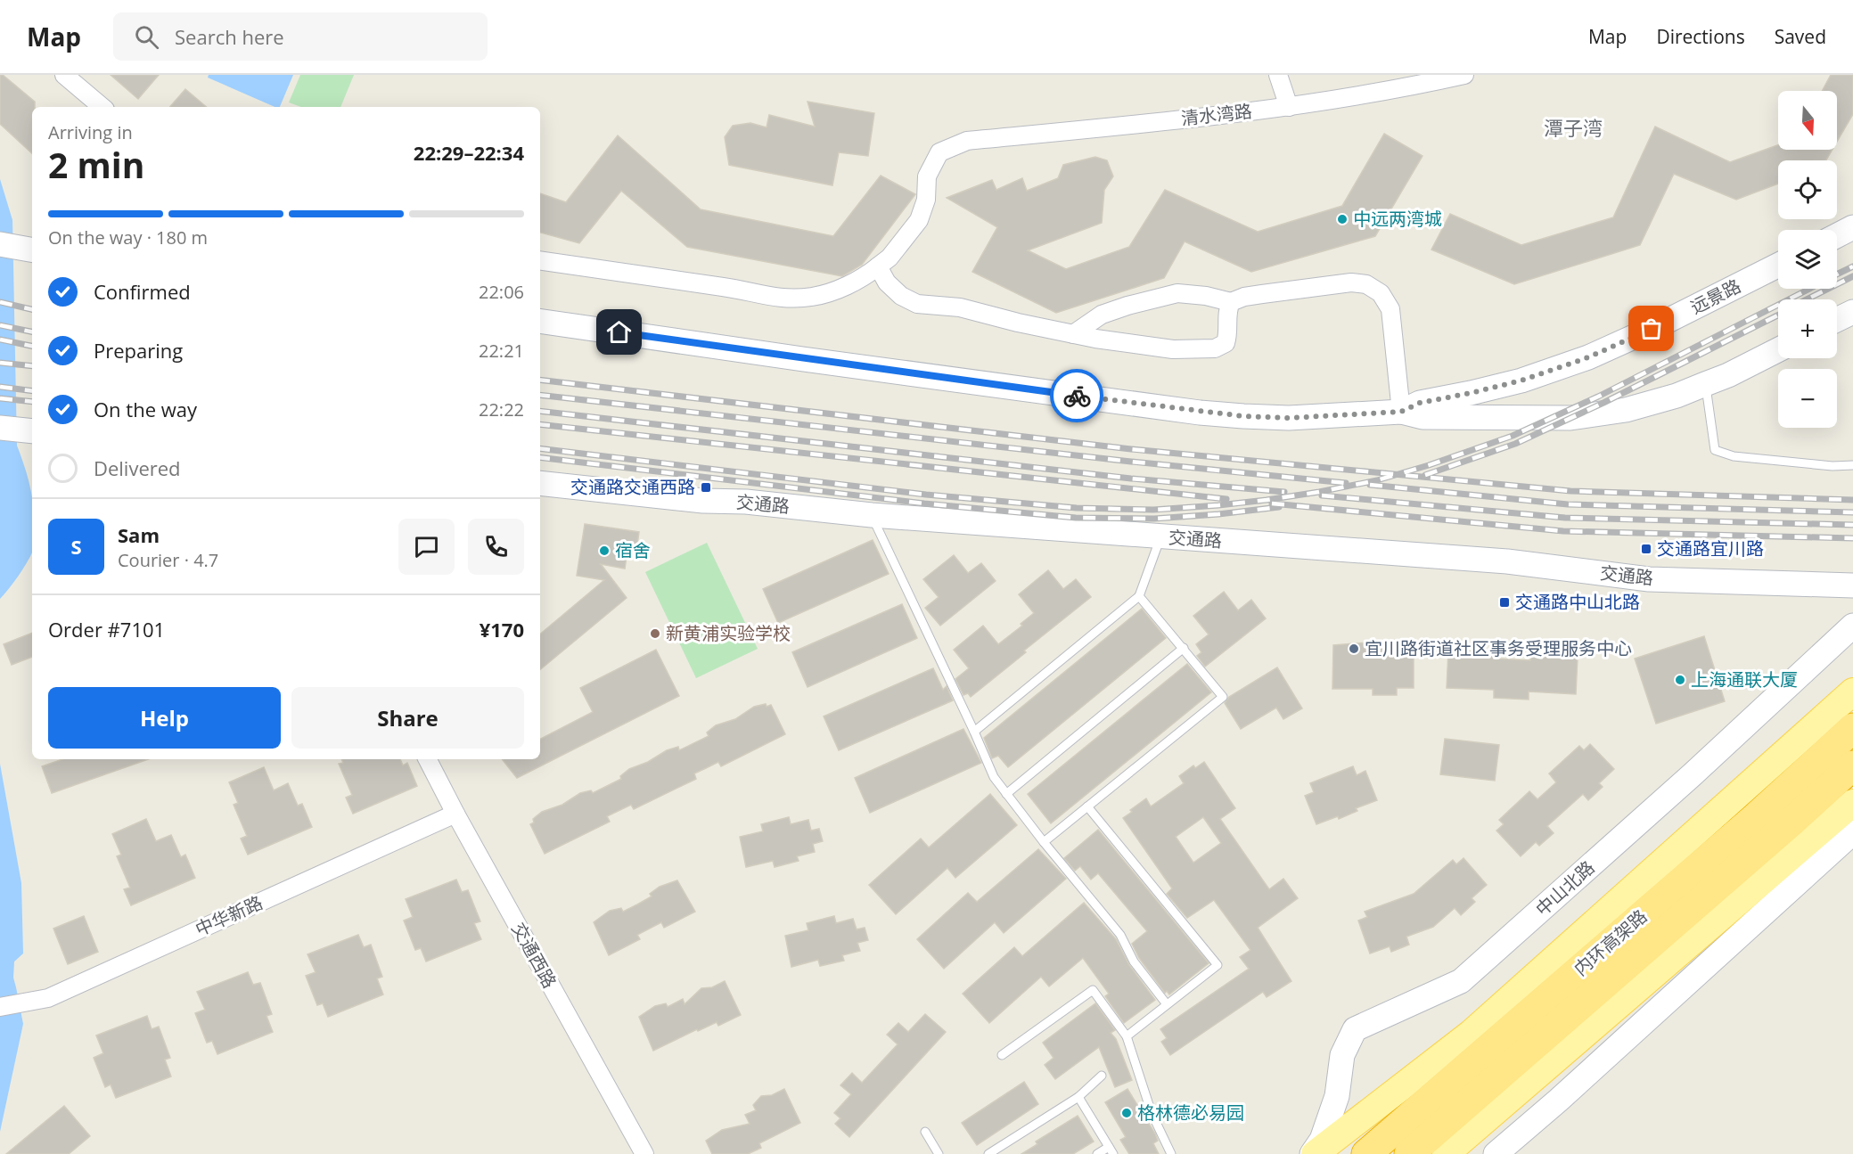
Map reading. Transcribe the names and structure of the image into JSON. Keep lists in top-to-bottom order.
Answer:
{
  "streets": {
    "highway": ["内环高架路"],
    "main road": ["远景路", "交通路", "中山北路"],
    "street": ["清水湾路", "中华新路", "交通西路"]
  },
  "crossings": [
    ["中华新路", "交通西路"]
  ],
  "districts": ["潭子湾"],
  "places": {
    "other": [
      "中远两湾城",
      "宿舍",
      "新黄浦实验学校",
      "宜川路街道社区事务受理服务中心",
      "上海通联大厦",
      "格林德必易园"
    ],
    "transit": ["交通路交通西路", "交通路宜川路", "交通路中山北路"]
  },
  "north": "bottom",
  "page": {
    "header": "Map",
    "search": "Search here",
    "nav": ["Map", "Directions", "Saved"],
    "map_buttons": ["+", "−"],
    "heading": ["2 min", "Arriving in", "22:29–22:34"],
    "panel": [
      "Sam",
      "Courier · 4.7",
      "Order #7101",
      "¥170"
    ],
    "bar": "On the way · 180 m",
    "list": [
      ["Confirmed", "22:06"],
      ["Preparing", "22:21"],
      ["On the way", "22:22"],
      "Delivered"
    ],
    "round": "S",
    "buttons": ["Help", "Share"]
  }
}
